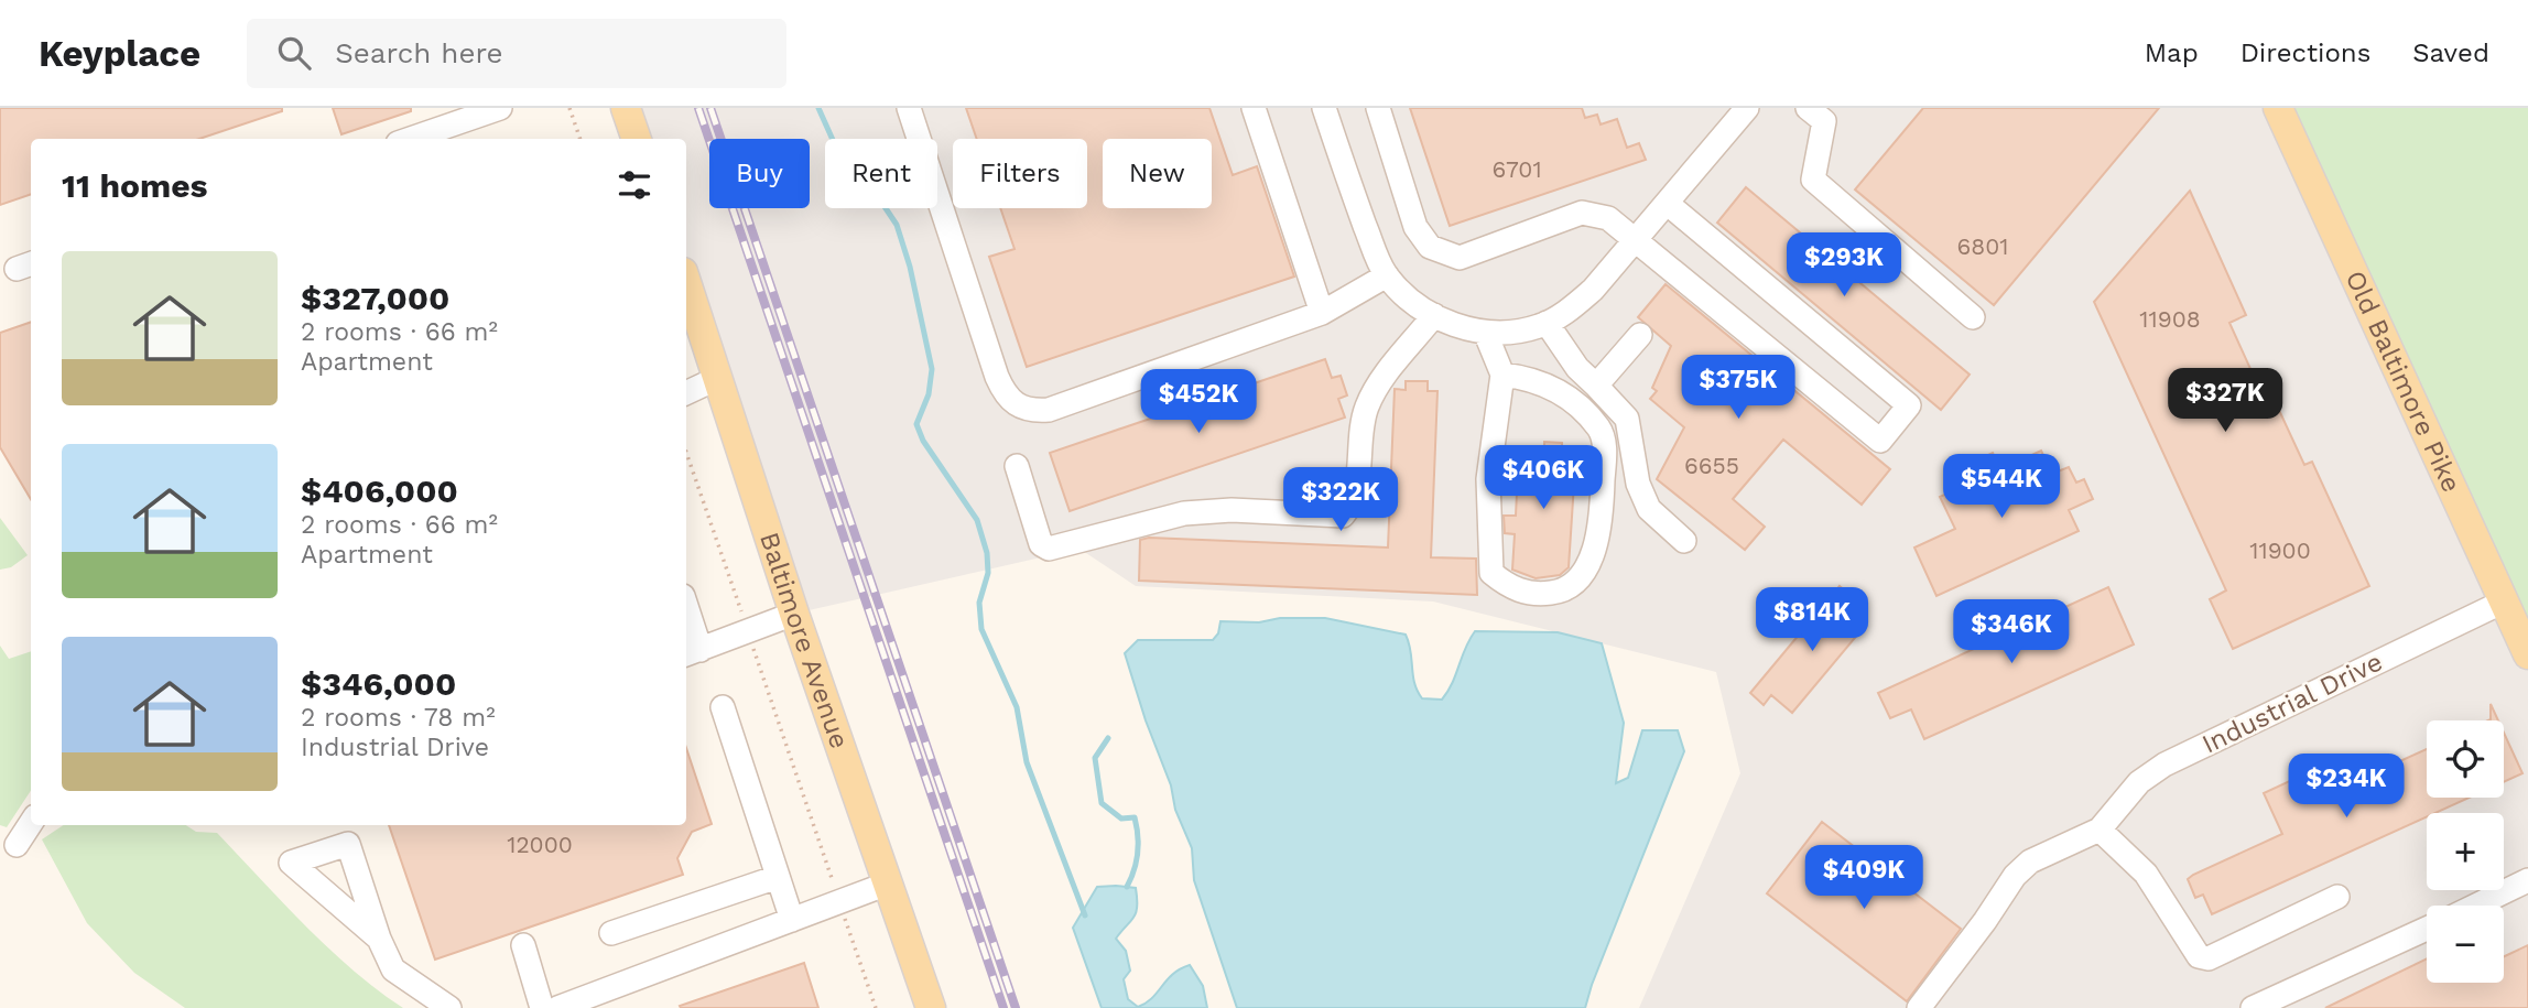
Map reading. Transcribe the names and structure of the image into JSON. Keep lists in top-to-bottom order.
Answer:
{
  "streets": {
    "main road": ["Old Baltimore Pike", "Baltimore Avenue"],
    "street": ["Industrial Drive"]
  },
  "crossings": [
    ["Old Baltimore Pike", "Industrial Drive"]
  ],
  "house_numbers": [
    "6701",
    "6801",
    "11908",
    "6655",
    "11900",
    "12000"
  ],
  "page": {
    "header": "Keyplace",
    "search": "Search here",
    "nav": ["Map", "Directions", "Saved"],
    "chip": [
      "Buy",
      "Rent",
      "Filters",
      "New"
    ],
    "heading": "11 homes",
    "list": [
      {
        "name": "$327,000",
        "note": "2 rooms · 66 m² · Apartment"
      },
      {
        "name": "$406,000",
        "note": "2 rooms · 66 m² · Apartment"
      },
      {
        "name": "$346,000",
        "note": "2 rooms · 78 m² · Industrial Drive"
      }
    ],
    "price": [
      "$293K",
      "$375K",
      "$327K",
      "$452K",
      "$406K",
      "$544K",
      "$322K",
      "$814K",
      "$346K",
      "$234K",
      "$409K"
    ],
    "map_buttons": ["+", "−"]
  }
}
